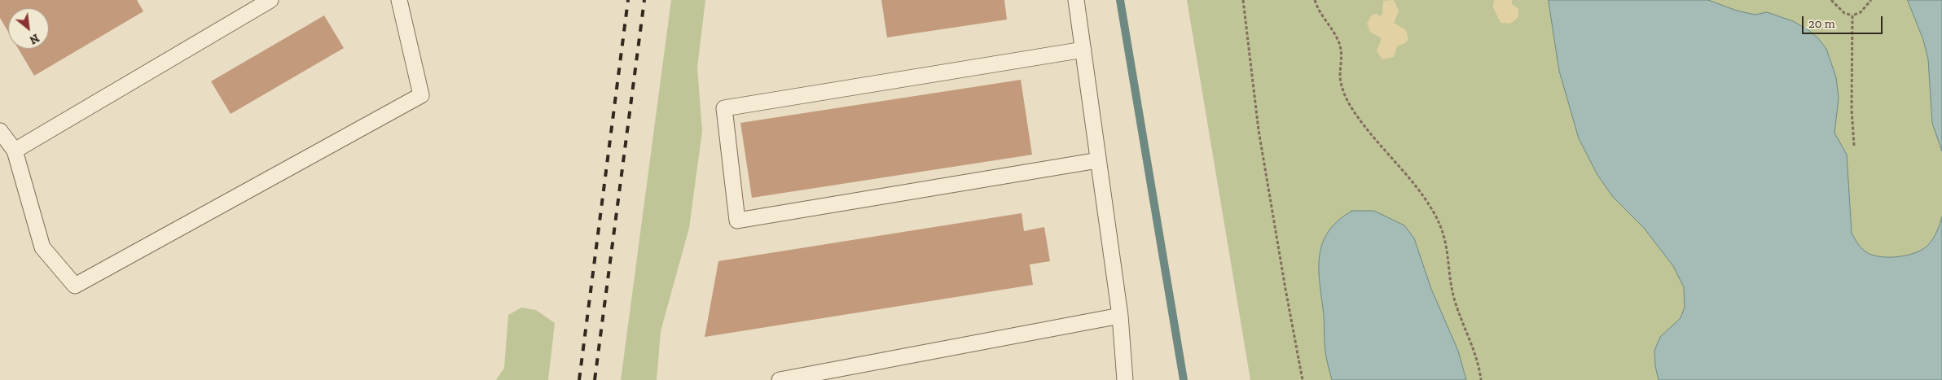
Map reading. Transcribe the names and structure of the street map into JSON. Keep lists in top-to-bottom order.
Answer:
{
  "scale_bar": "20 m",
  "north": "bottom right"
}
